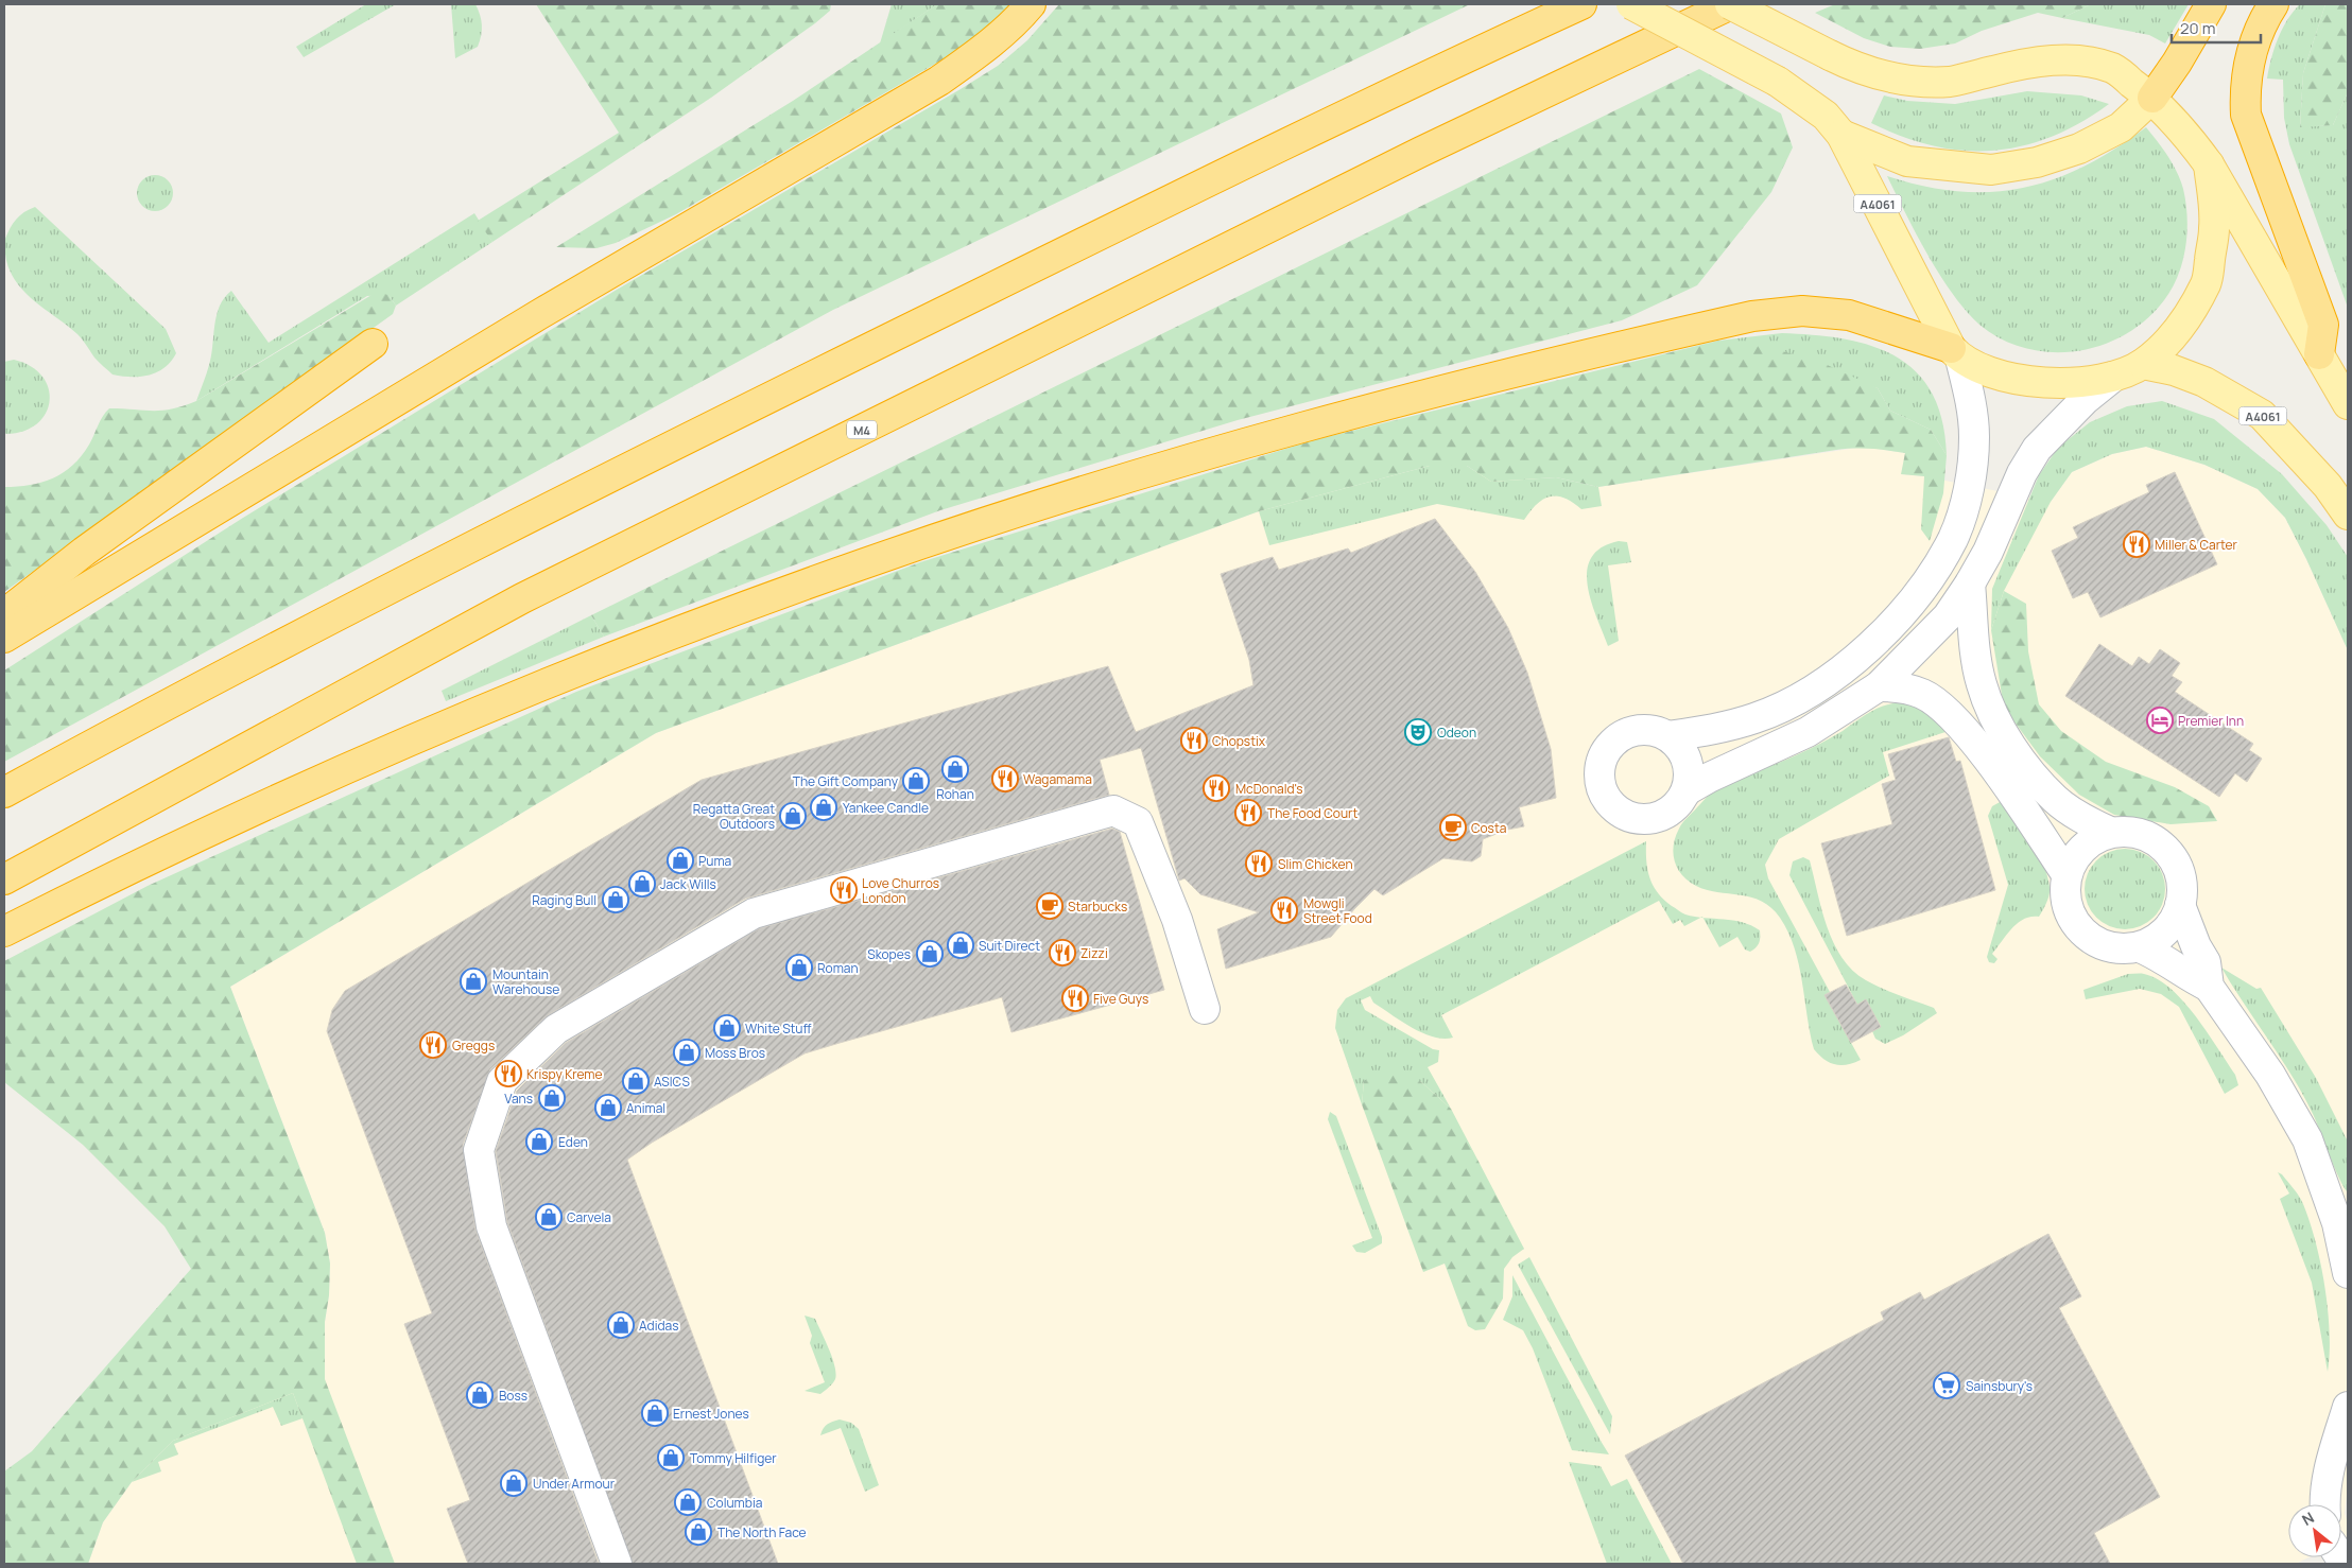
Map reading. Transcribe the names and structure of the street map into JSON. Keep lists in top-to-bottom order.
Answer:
{
  "streets": {
    "highway": ["M4"],
    "main road": ["A4061"]
  },
  "places": {
    "restaurant": [
      "Miller & Carter",
      "Chopstix",
      "Wagamama",
      "McDonald's",
      "The Food Court",
      "Slim Chicken",
      "Love Churros London",
      "Mowgli Street Food",
      "Zizzi",
      "Five Guys",
      "Greggs",
      "Krispy Kreme"
    ],
    "hotel": ["Premier Inn"],
    "theatre": ["Odeon"],
    "shop": [
      "Rohan",
      "The Gift Company",
      "Yankee Candle",
      "Regatta Great Outdoors",
      "Puma",
      "Jack Wills",
      "Raging Bull",
      "Suit Direct",
      "Skopes",
      "Roman",
      "Mountain Warehouse",
      "White Stuff",
      "Moss Bros",
      "ASICS",
      "Vans",
      "Animal",
      "Eden",
      "Carvela",
      "Adidas",
      "Boss",
      "Ernest Jones",
      "Tommy Hilfiger",
      "Under Armour",
      "Columbia",
      "The North Face"
    ],
    "cafe": ["Costa", "Starbucks"],
    "supermarket": ["Sainsbury's"]
  },
  "scale_bar": "20 m",
  "north": "top left"
}
